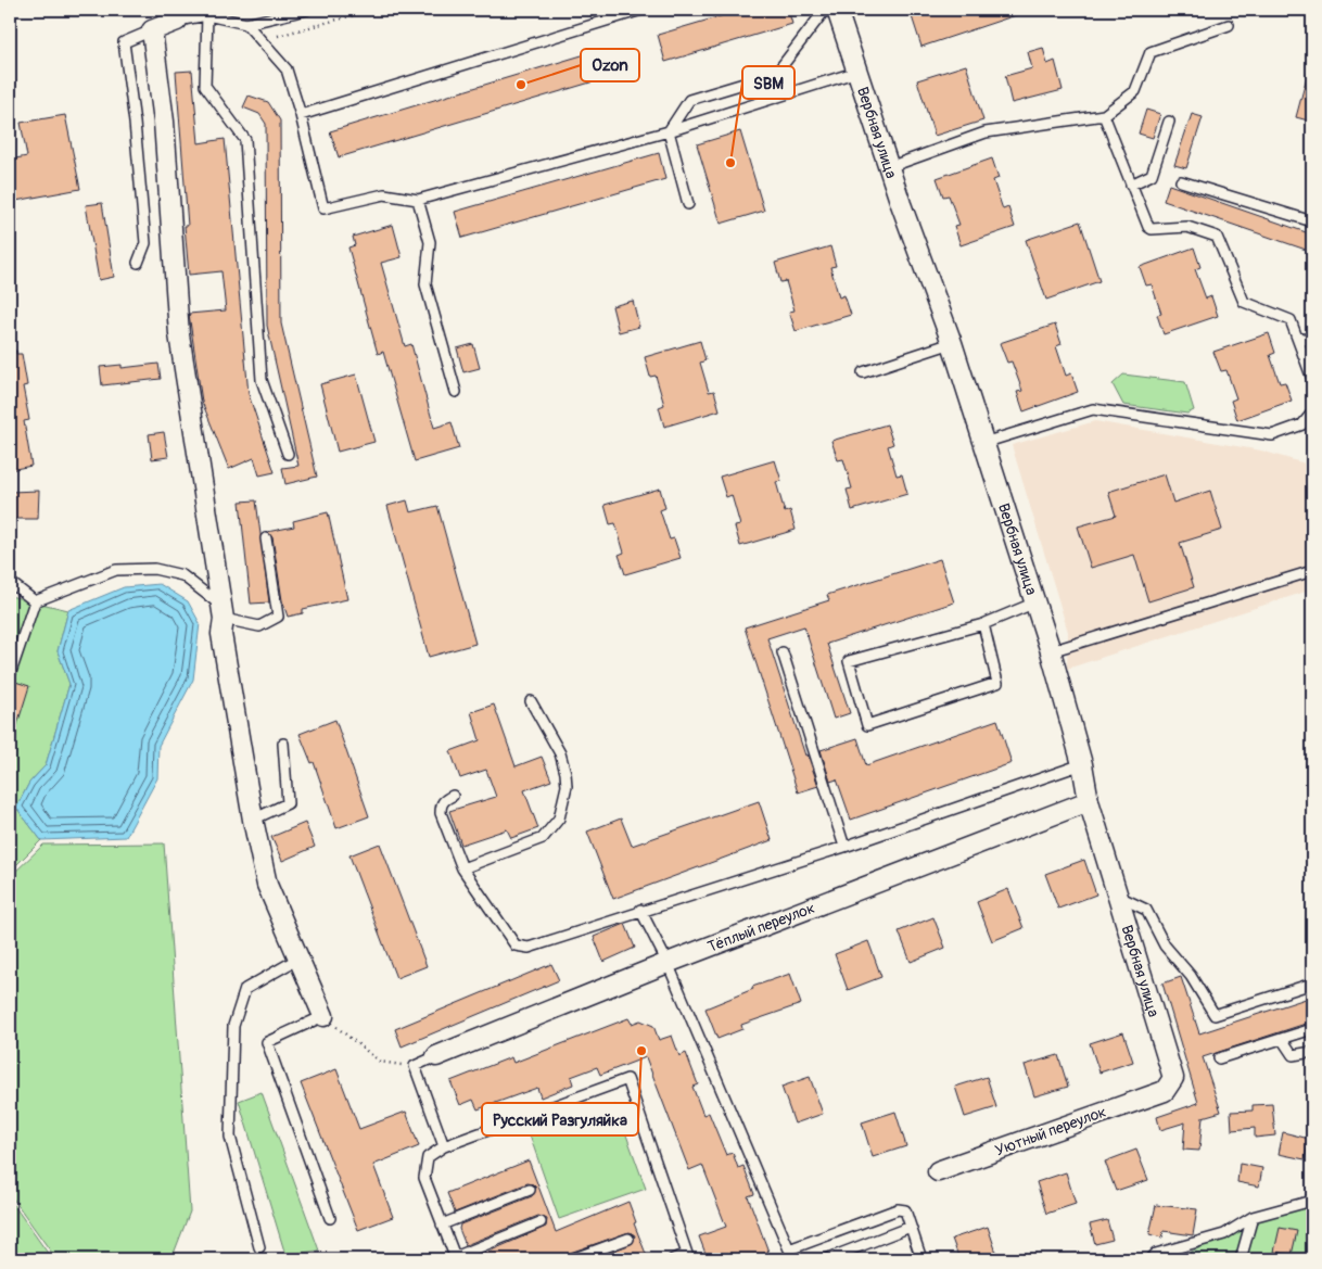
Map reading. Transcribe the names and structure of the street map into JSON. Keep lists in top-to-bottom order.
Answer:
{
  "streets": {
    "street": ["Вербная улица", "Тёплый переулок", "Уютный переулок"]
  },
  "crossings": [
    ["Вербная улица", "Тёплый переулок"],
    ["Вербная улица", "Уютный переулок"]
  ],
  "places": ["Ozon", "SBM", "Русский Разгуляйка"]
}
